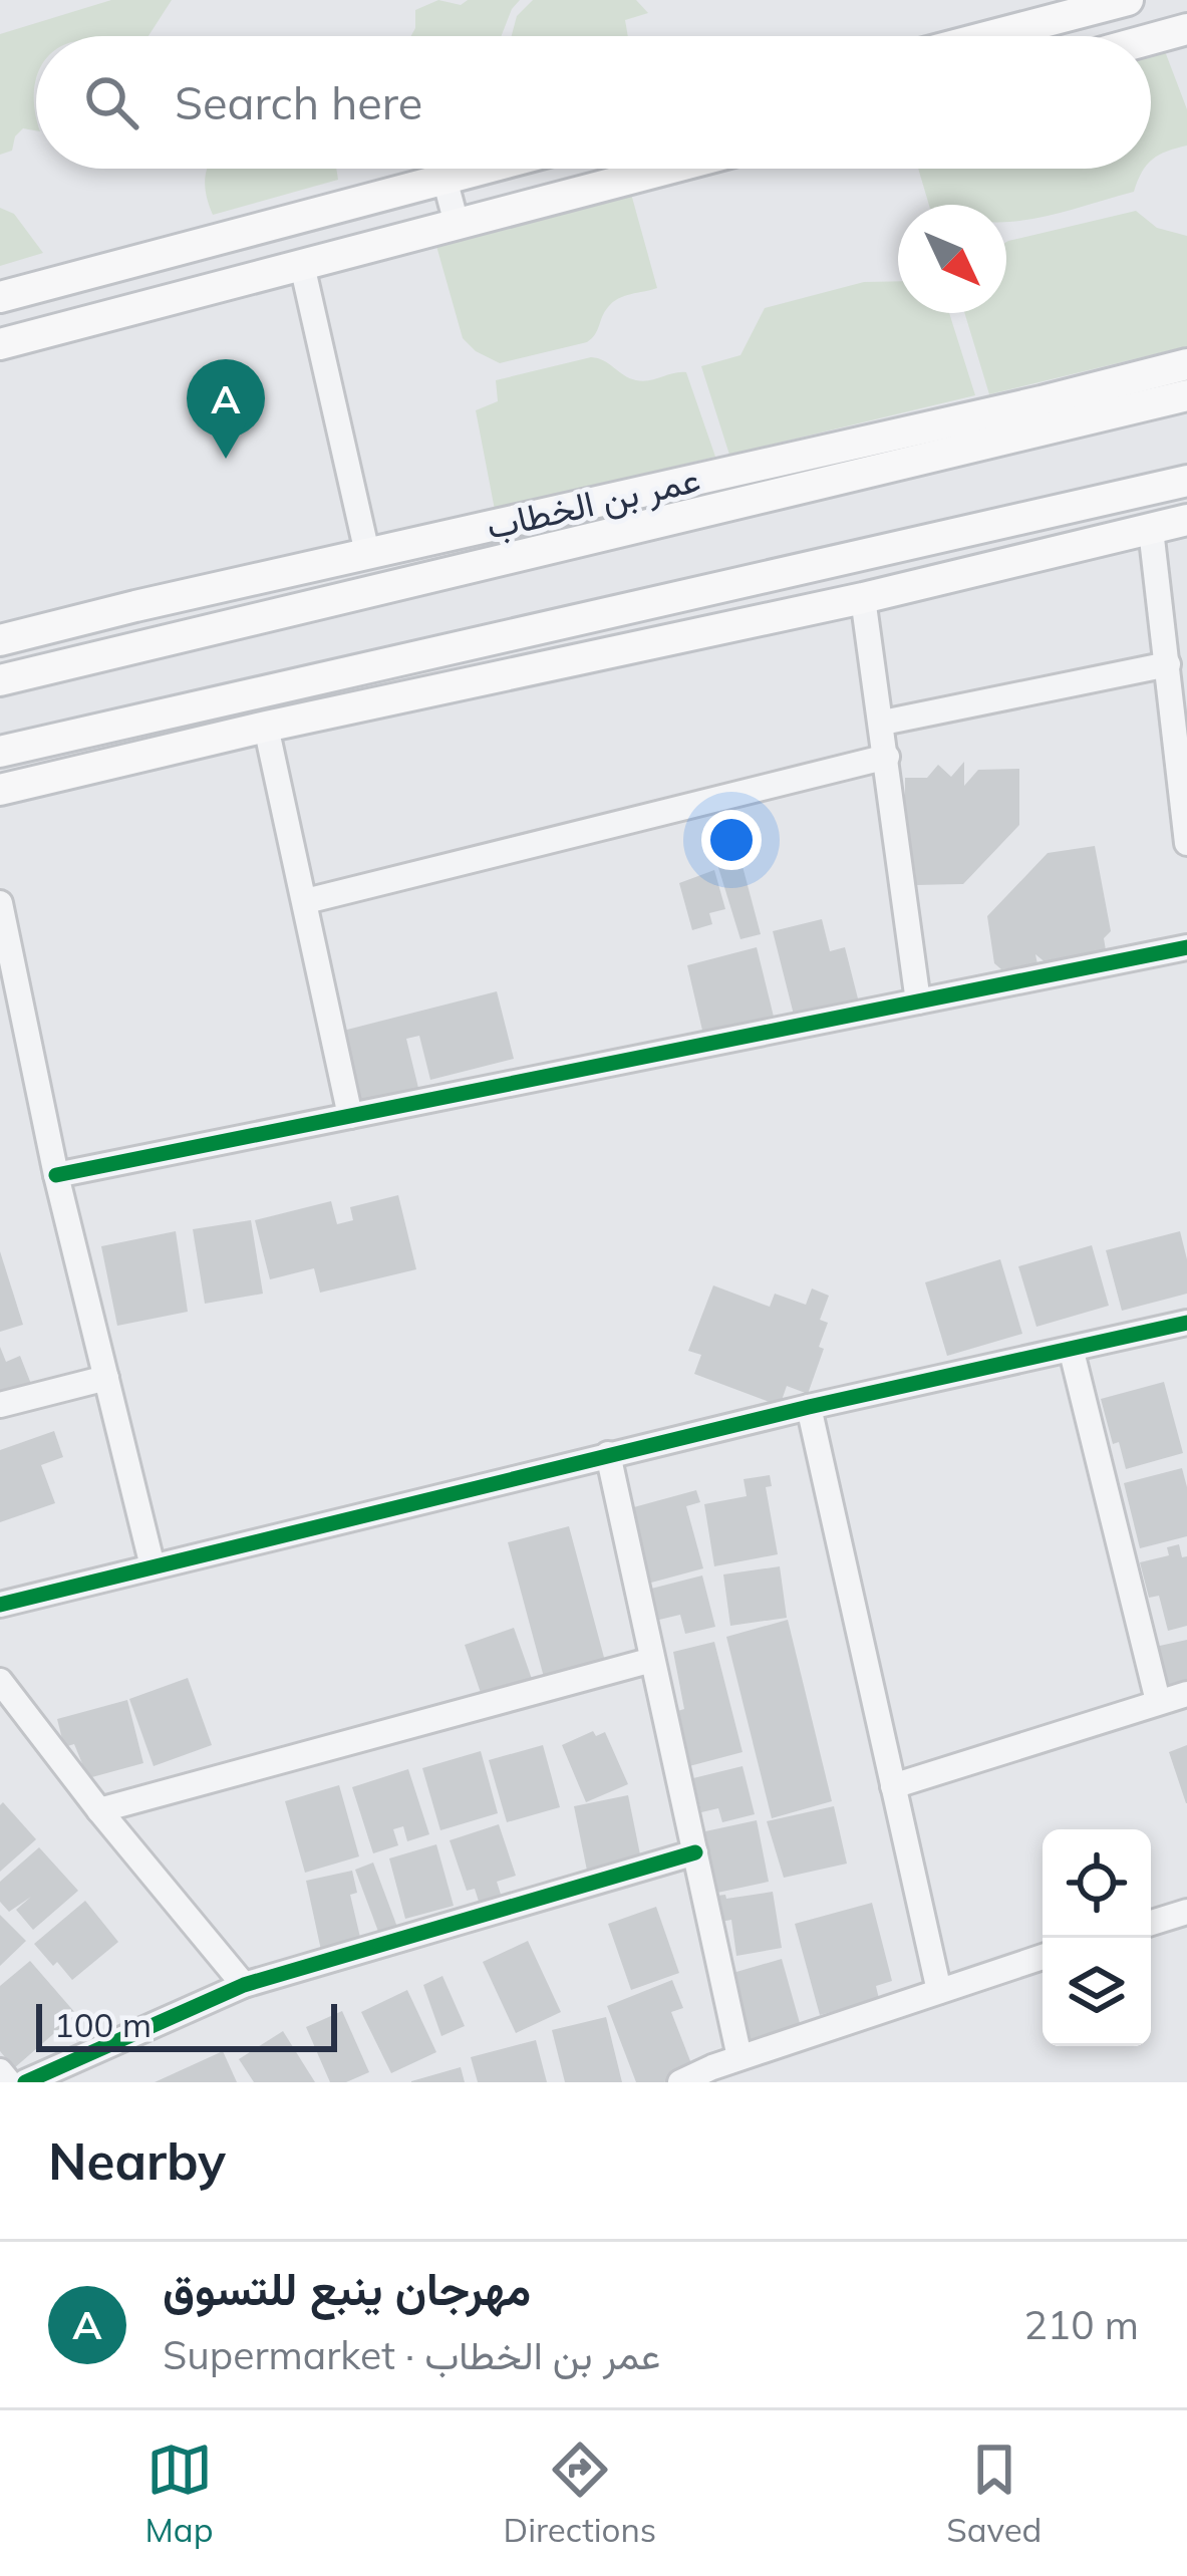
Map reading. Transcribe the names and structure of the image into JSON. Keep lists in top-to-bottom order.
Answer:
{
  "streets": {
    "main road": ["عمر بن الخطاب"]
  },
  "scale_bar": "100 m",
  "north": "bottom right",
  "page": {
    "search": "Search here",
    "pins": "A",
    "scale": "100 m",
    "heading": "Nearby",
    "list": [
      {
        "mark": "A",
        "name": "مهرجان ينبع للتسوق",
        "note": "Supermarket · عمر بن الخطاب",
        "value": "210 m"
      }
    ],
    "nav": ["Map", "Directions", "Saved"]
  }
}
